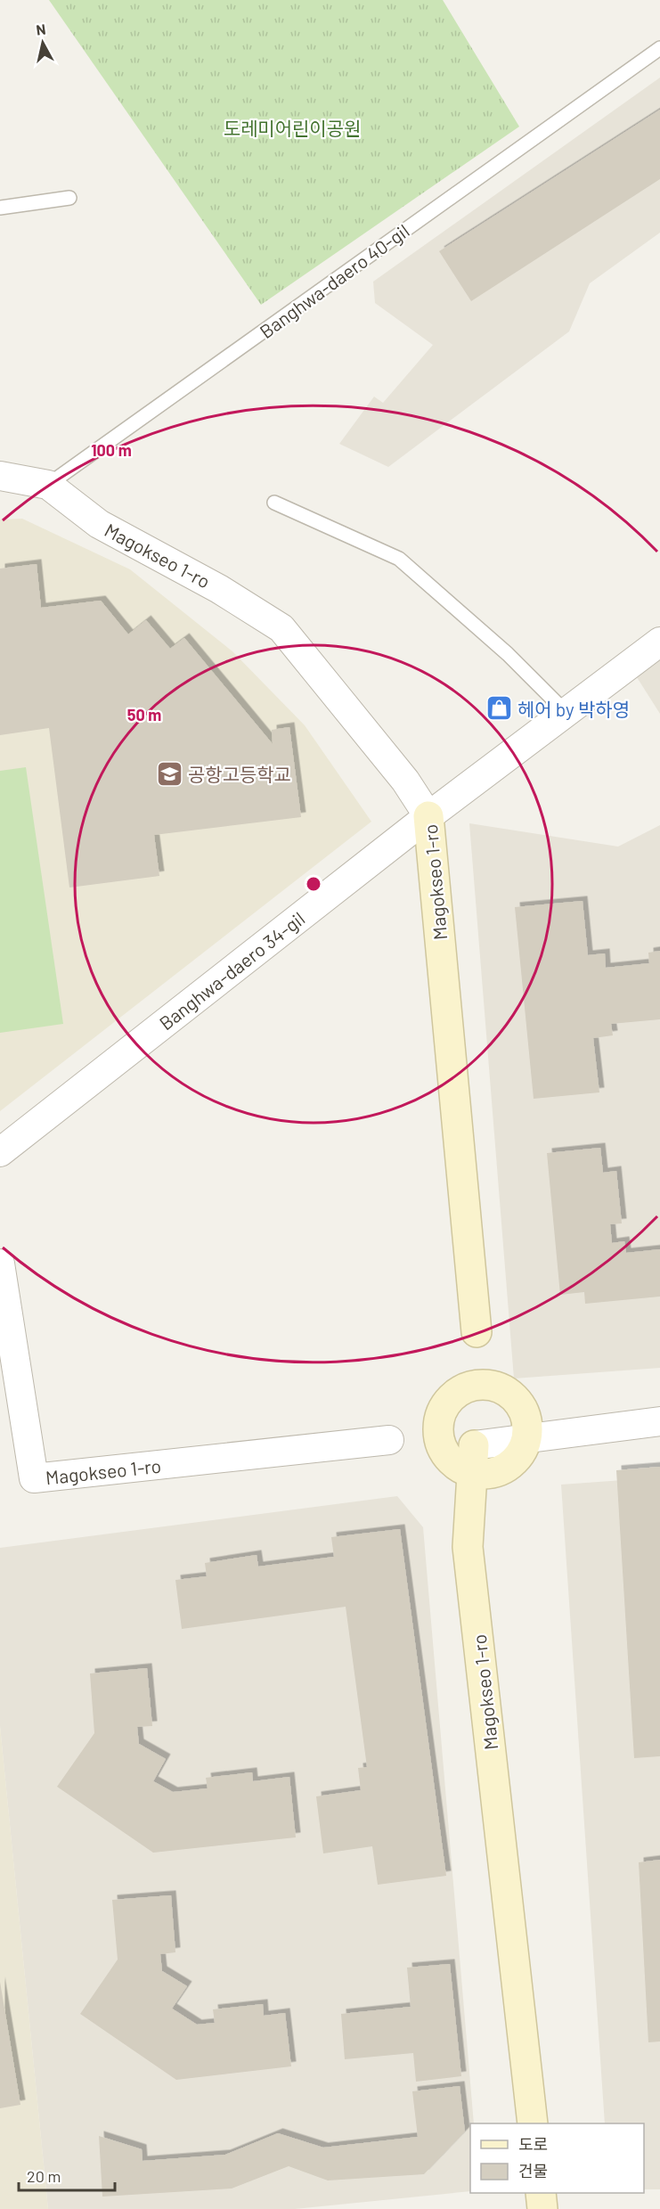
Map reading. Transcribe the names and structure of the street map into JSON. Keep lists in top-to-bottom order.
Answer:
{
  "streets": {
    "street": ["Magokseo 1-ro", "Banghwa-daero 34-gil"],
    "lane": ["Banghwa-daero 40-gil"]
  },
  "crossings": [
    ["Banghwa-daero 40-gil", "Magokseo 1-ro"],
    ["Magokseo 1-ro", "Banghwa-daero 34-gil"]
  ],
  "parks": ["도레미어린이공원"],
  "places": {
    "shop": ["헤어 by 박하영"],
    "school or university": ["공항고등학교"]
  },
  "legend": ["도로", "건물"],
  "scale_bar": "20 m",
  "north": "top",
  "rings": ["100 m", "50 m"]
}
